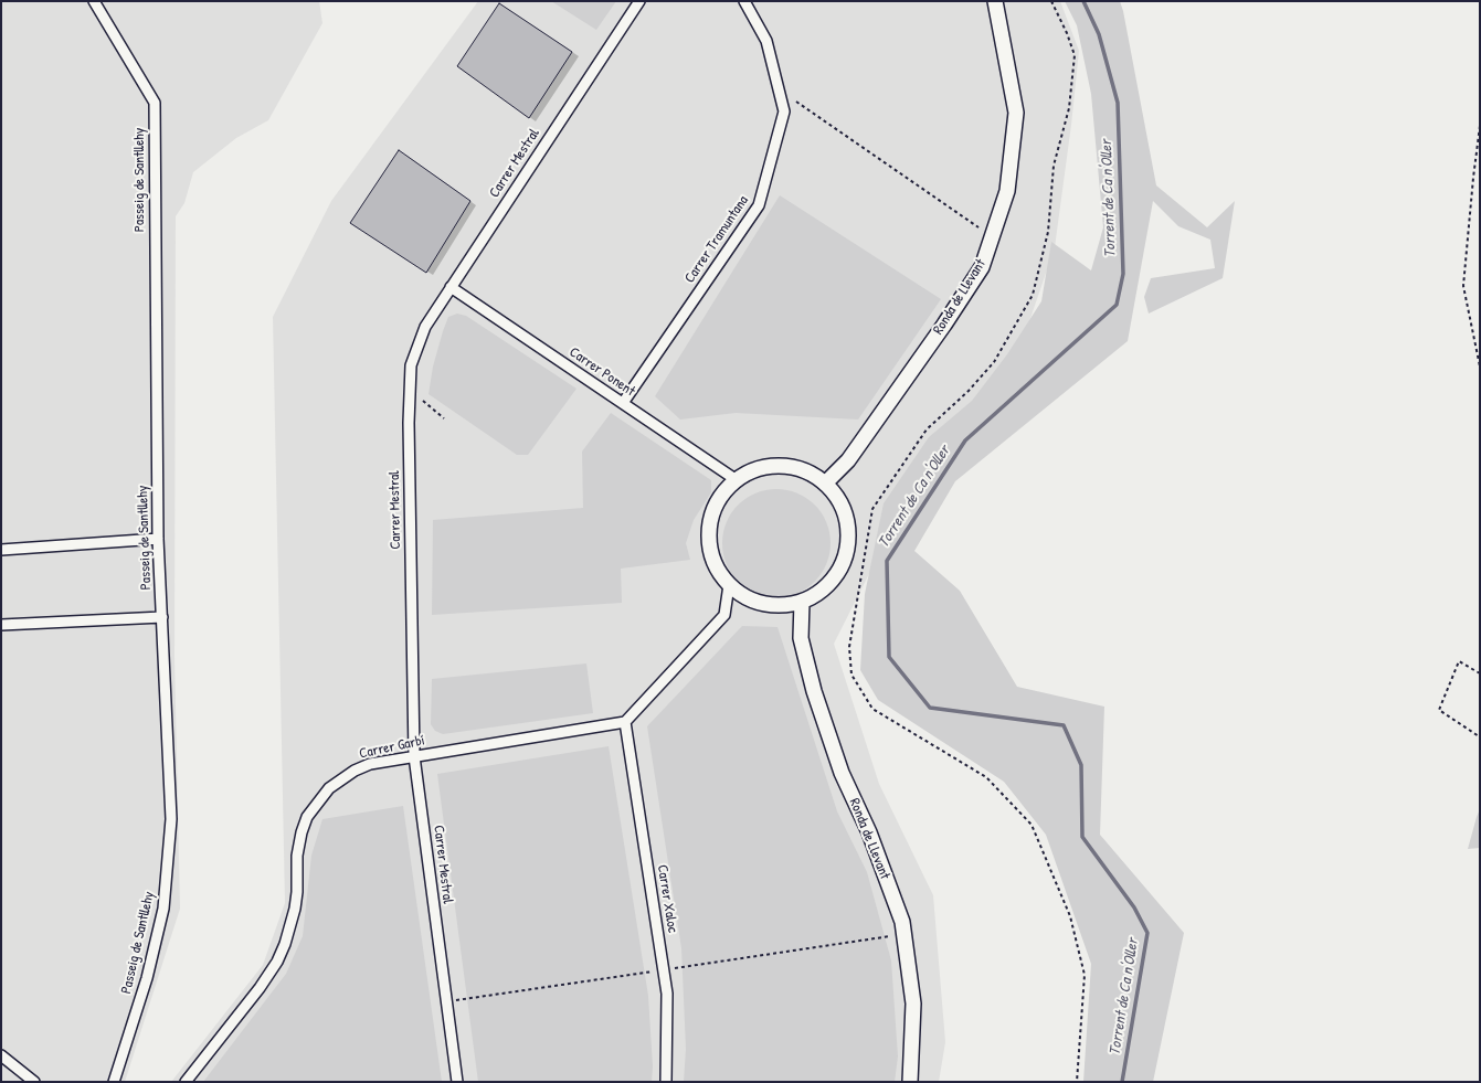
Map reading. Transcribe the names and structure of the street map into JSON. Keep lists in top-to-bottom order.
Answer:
{
  "streets": {
    "main road": ["Ronda de Llevant"],
    "street": [
      "Carrer Mestral",
      "Passeig de Santllehy",
      "Carrer Tramuntana",
      "Carrer Ponent",
      "Carrer Garbí",
      "Carrer Xaloc"
    ]
  },
  "crossings": [
    ["Carrer Mestral", "Carrer Ponent"],
    ["Carrer Mestral", "Carrer Garbí"],
    ["Carrer Tramuntana", "Carrer Ponent"],
    ["Ronda de Llevant", "Carrer Ponent"],
    ["Carrer Garbí", "Carrer Xaloc"]
  ],
  "water": ["Torrent de Ca n'Oller"]
}
